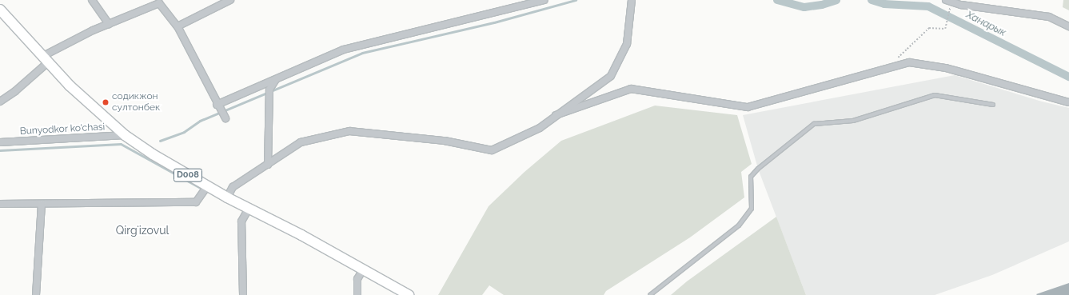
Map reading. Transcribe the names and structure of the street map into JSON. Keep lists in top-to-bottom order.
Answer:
{
  "streets": {
    "main road": ["D008"],
    "street": ["Bunyodkor ko'chasi"]
  },
  "crossings": [
    ["Bunyodkor ko'chasi", "D008"]
  ],
  "districts": ["Qirgʻizovul"],
  "water": ["Ханарык"],
  "places": ["содикжон султонбек"]
}
